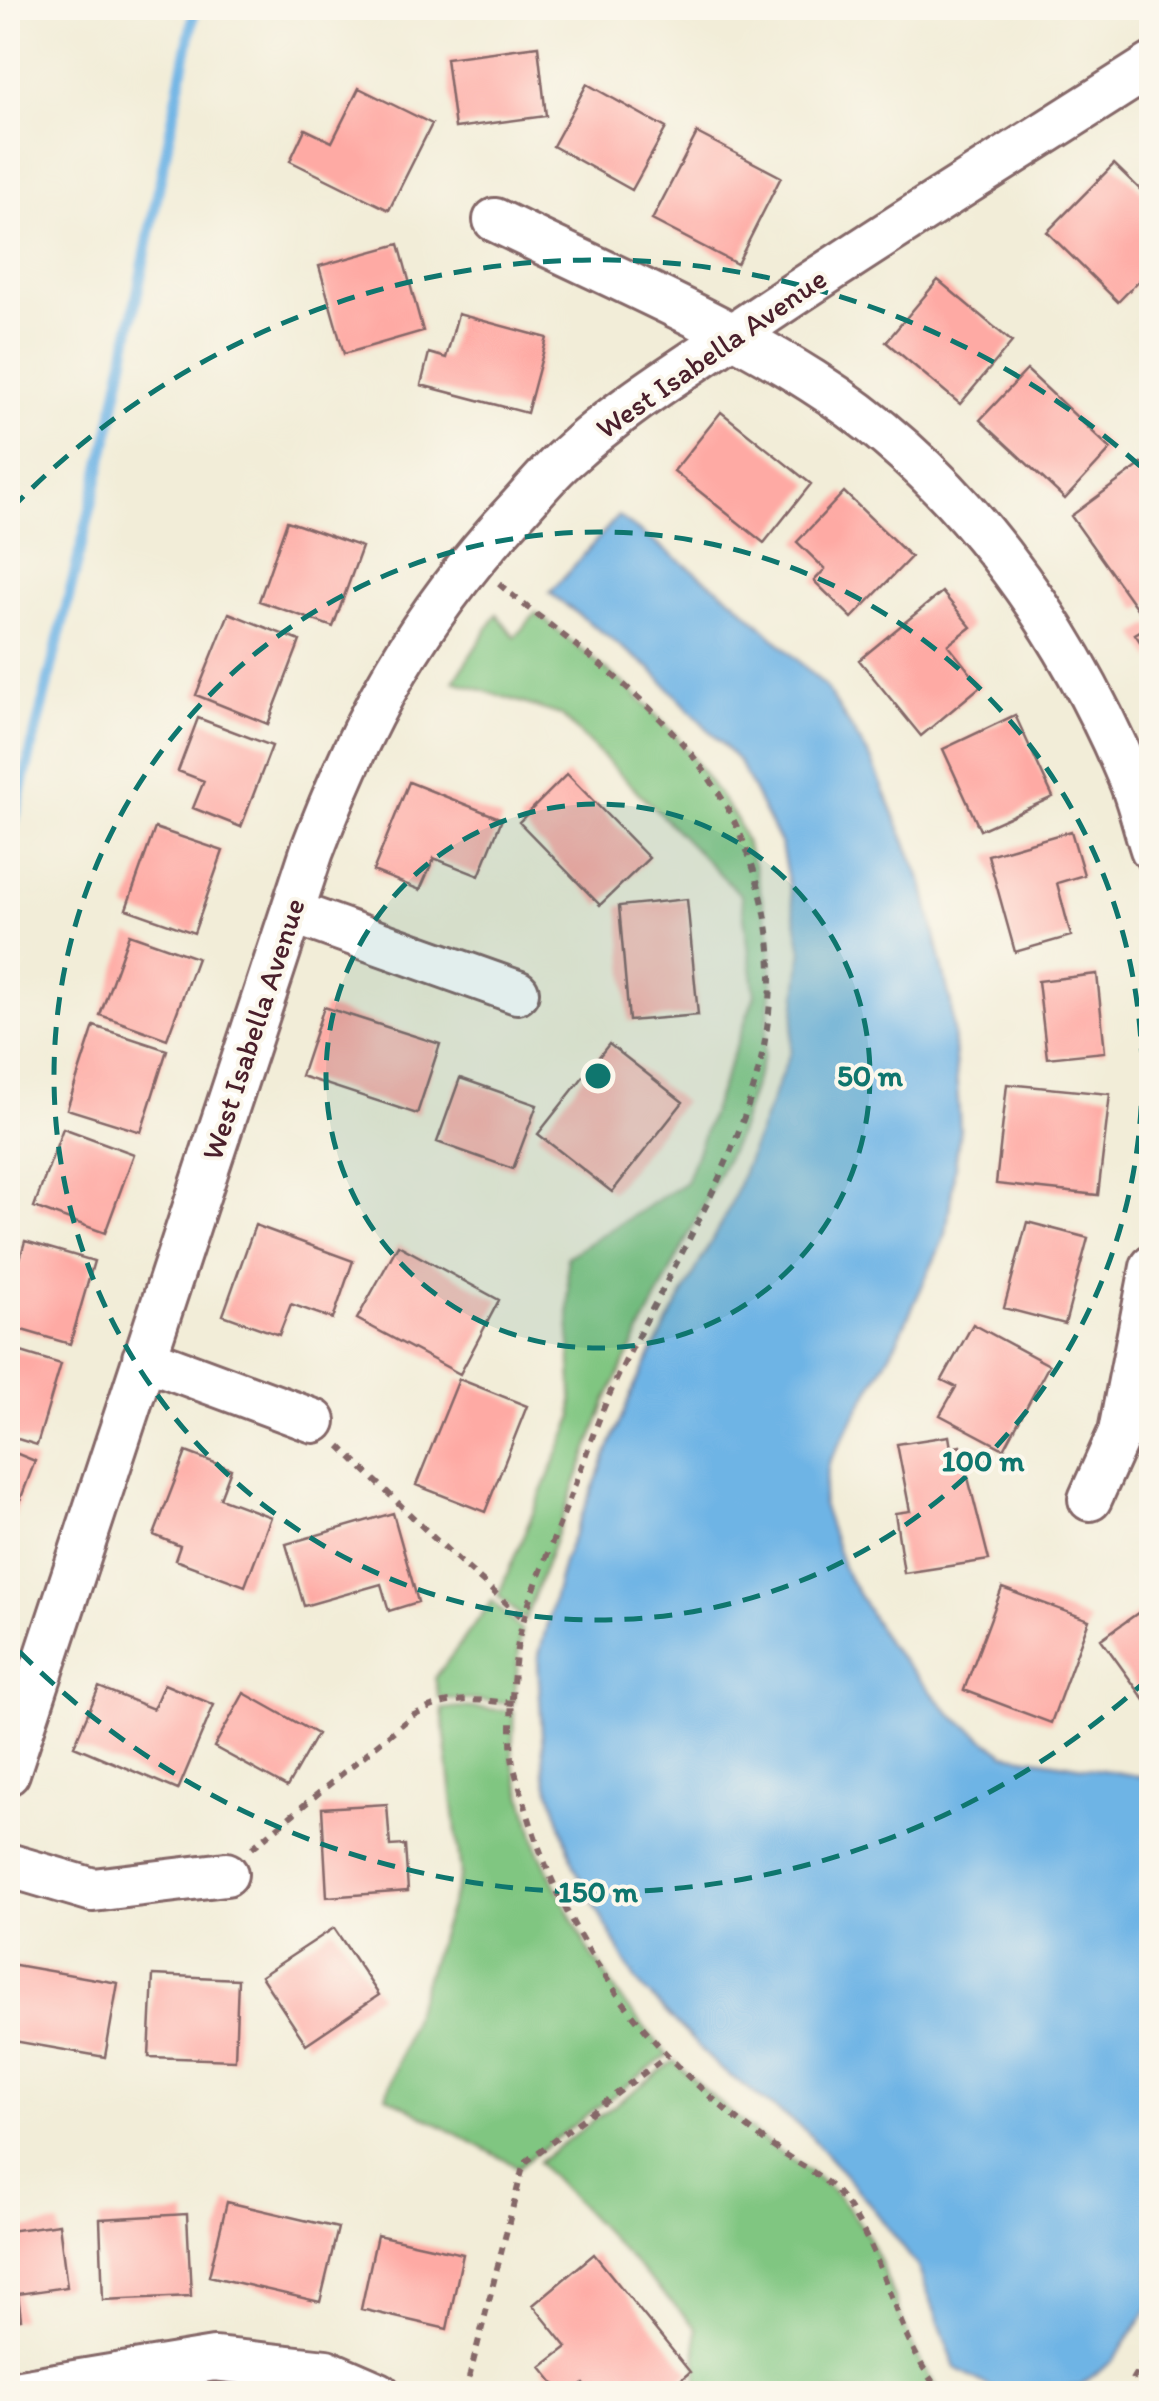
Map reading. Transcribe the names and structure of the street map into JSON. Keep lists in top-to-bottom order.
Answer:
{
  "streets": {
    "street": ["West Isabella Avenue"]
  },
  "rings": ["50 m", "100 m", "150 m"]
}
